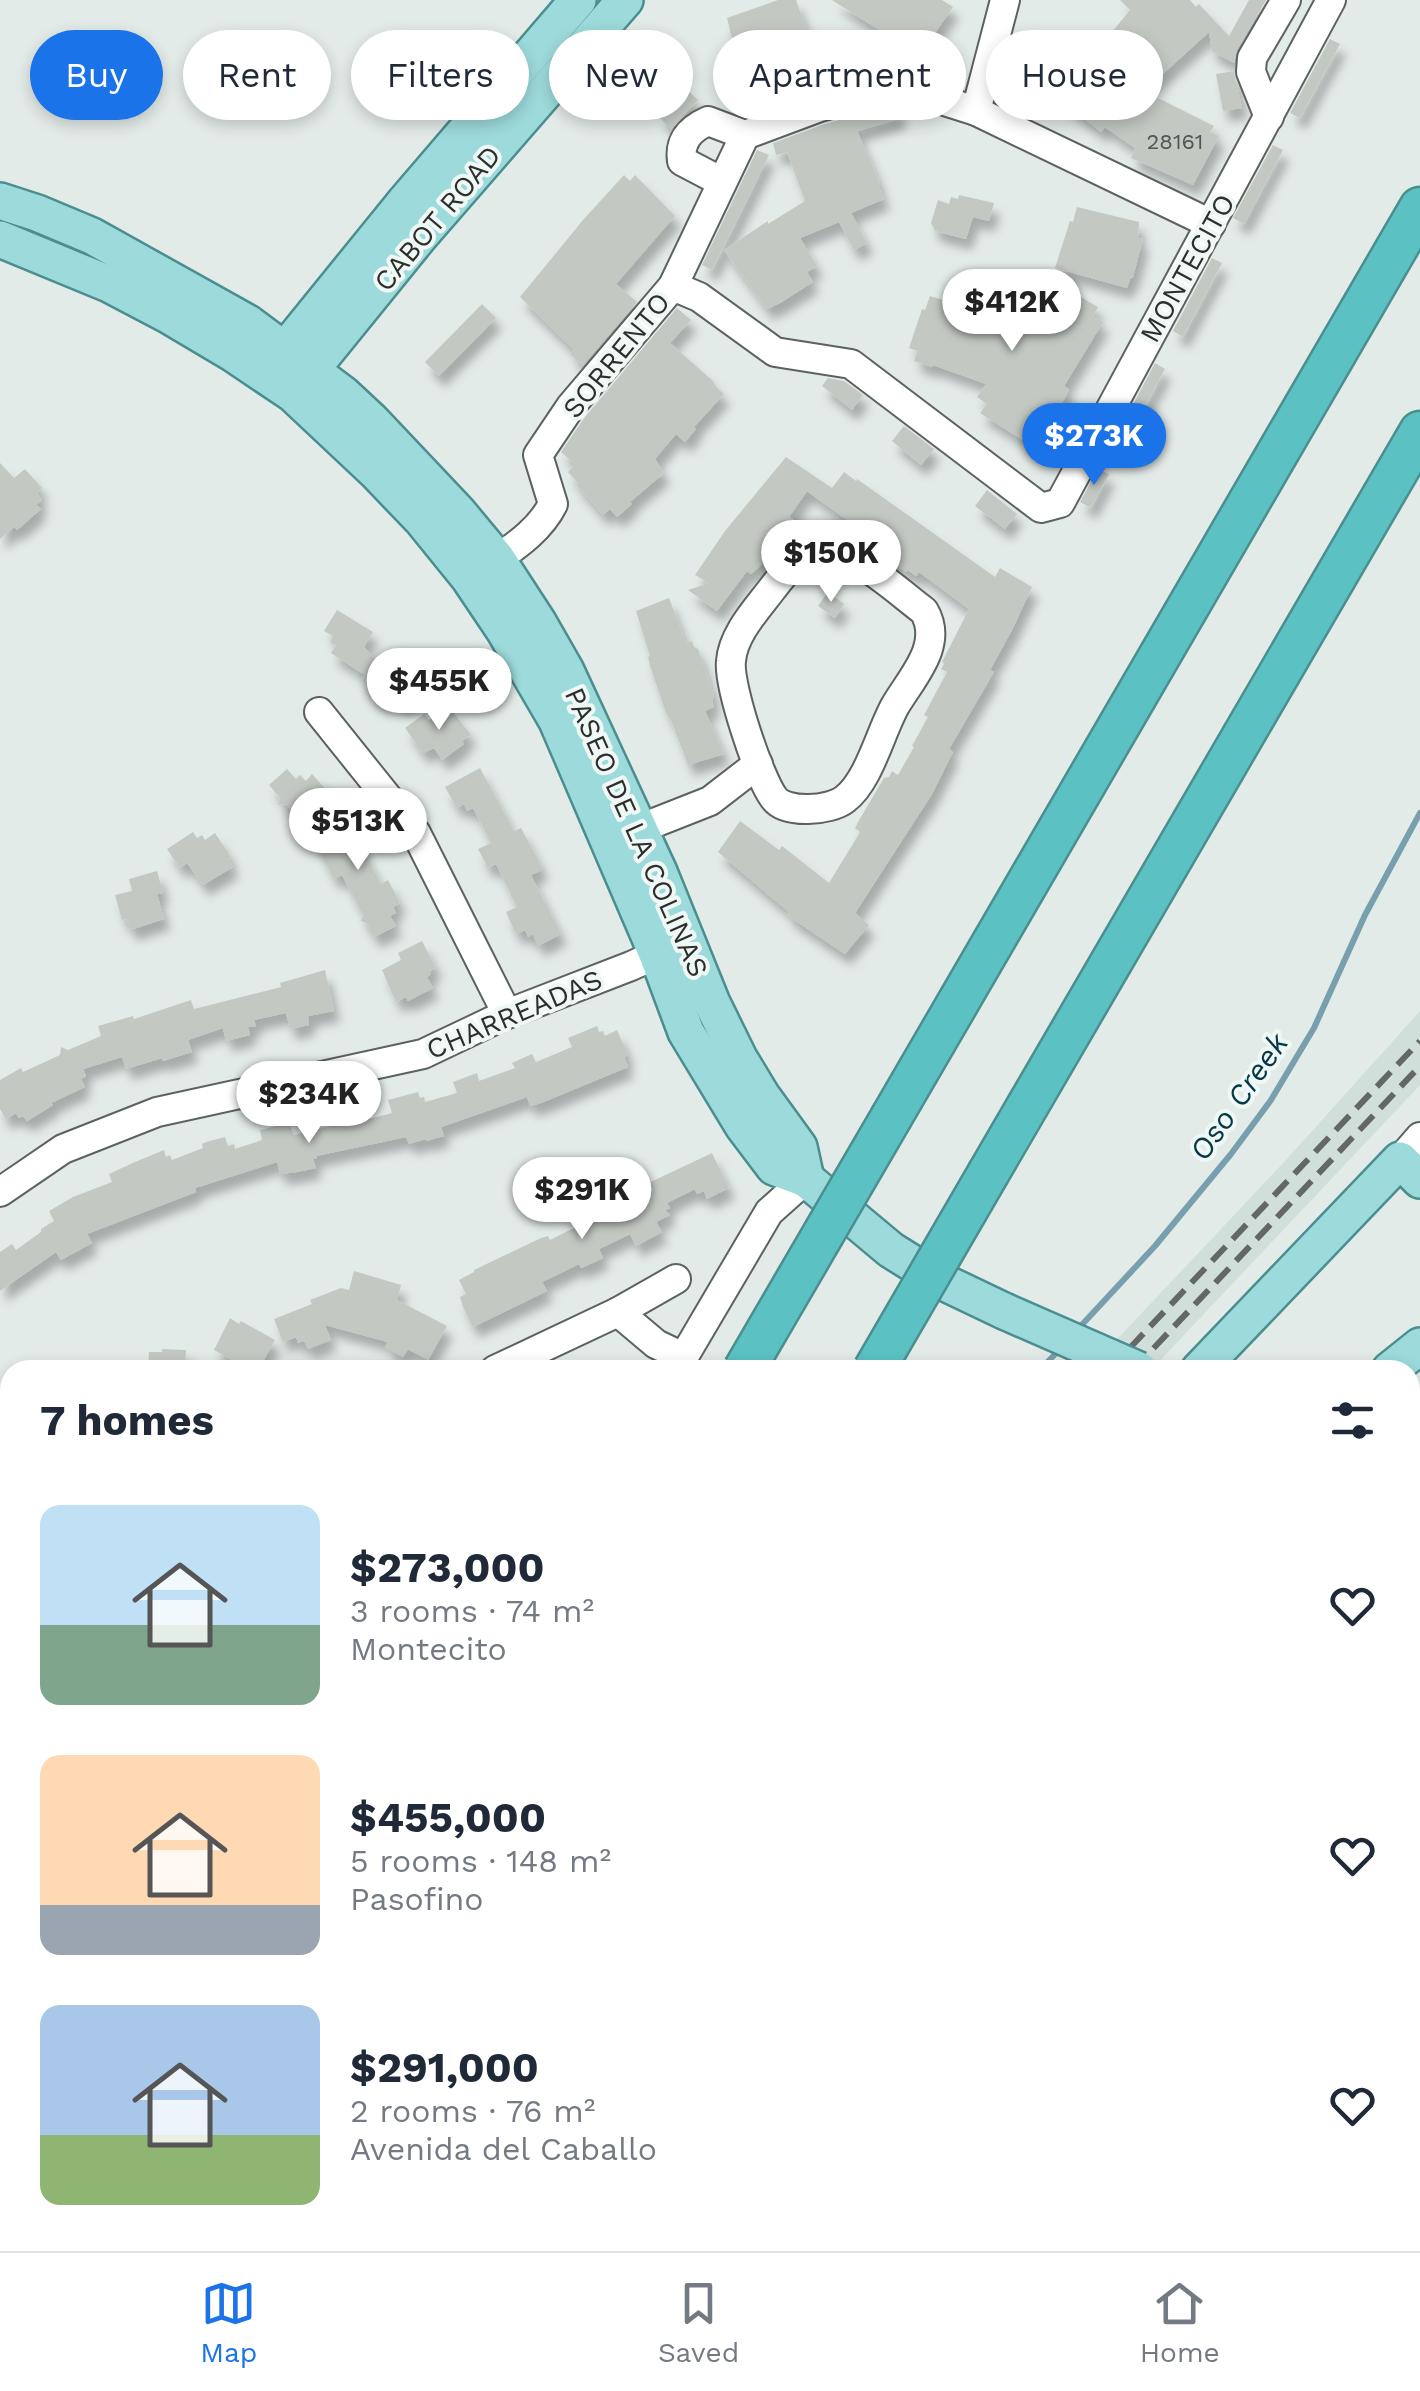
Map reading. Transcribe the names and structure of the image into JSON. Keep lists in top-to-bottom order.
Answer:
{
  "streets": {
    "main road": ["CABOT ROAD", "PASEO DE LA COLINAS"],
    "street": ["MONTECITO", "SORRENTO", "CHARREADAS"]
  },
  "crossings": [
    ["CABOT ROAD", "PASEO DE LA COLINAS"],
    ["MONTECITO", "SORRENTO"],
    ["SORRENTO", "PASEO DE LA COLINAS"],
    ["PASEO DE LA COLINAS", "CHARREADAS"]
  ],
  "water": ["Oso Creek"],
  "house_numbers": ["28161"],
  "page": {
    "chip": [
      "Buy",
      "Rent",
      "Filters",
      "New",
      "Apartment",
      "House"
    ],
    "price": [
      "$412K",
      "$273K",
      "$150K",
      "$455K",
      "$513K",
      "$234K",
      "$291K"
    ],
    "heading": "7 homes",
    "list": [
      {
        "name": "$273,000",
        "note": "3 rooms · 74 m² · Montecito"
      },
      {
        "name": "$455,000",
        "note": "5 rooms · 148 m² · Pasofino"
      },
      {
        "name": "$291,000",
        "note": "2 rooms · 76 m² · Avenida del Caballo"
      }
    ],
    "tabs": ["Map", "Saved", "Home"]
  }
}
